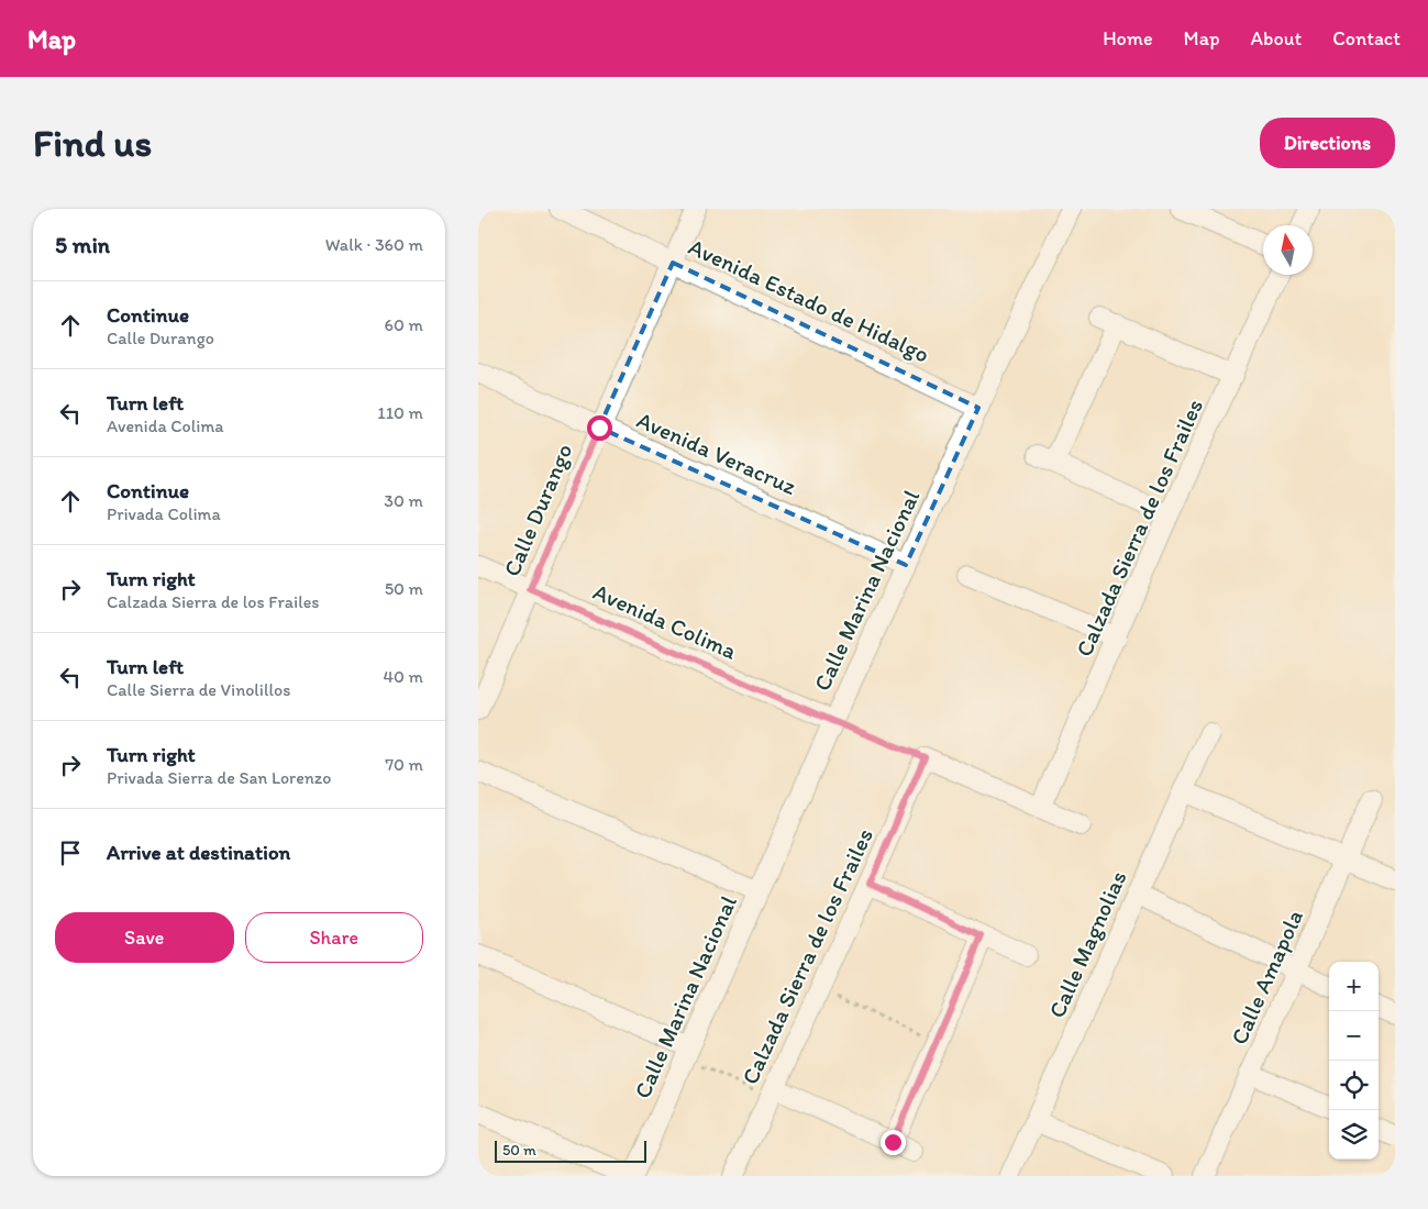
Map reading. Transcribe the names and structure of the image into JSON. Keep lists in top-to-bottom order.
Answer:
{
  "streets": {
    "street": [
      "Avenida Estado de Hidalgo",
      "Avenida Veracruz",
      "Calle Durango",
      "Calzada Sierra de los Frailes",
      "Calle Marina Nacional",
      "Avenida Colima",
      "Calle Magnolias",
      "Calle Amapola"
    ]
  },
  "crossings": [
    ["Avenida Estado de Hidalgo", "Calle Durango"],
    ["Avenida Estado de Hidalgo", "Calle Marina Nacional"],
    ["Avenida Veracruz", "Calle Durango"],
    ["Avenida Veracruz", "Calle Marina Nacional"],
    ["Calle Durango", "Avenida Colima"],
    ["Calle Marina Nacional", "Avenida Colima"]
  ],
  "scale_bar": "50 m",
  "north": "top",
  "page": {
    "header": "Map",
    "nav": [
      "Home",
      "Map",
      "About",
      "Contact"
    ],
    "buttons": [
      "Directions",
      ["Save", "Share"]
    ],
    "title": "Find us",
    "heading": ["5 min", "Walk · 360 m"],
    "list": [
      ["Continue", "Calle Durango", "60 m"],
      ["Turn left", "Avenida Colima", "110 m"],
      ["Continue", "Privada Colima", "30 m"],
      ["Turn right", "Calzada Sierra de los Frailes", "50 m"],
      ["Turn left", "Calle Sierra de Vinolillos", "40 m"],
      ["Turn right", "Privada Sierra de San Lorenzo", "70 m"],
      "Arrive at destination"
    ],
    "map_buttons": ["+", "−"],
    "scale": "50 m"
  }
}
